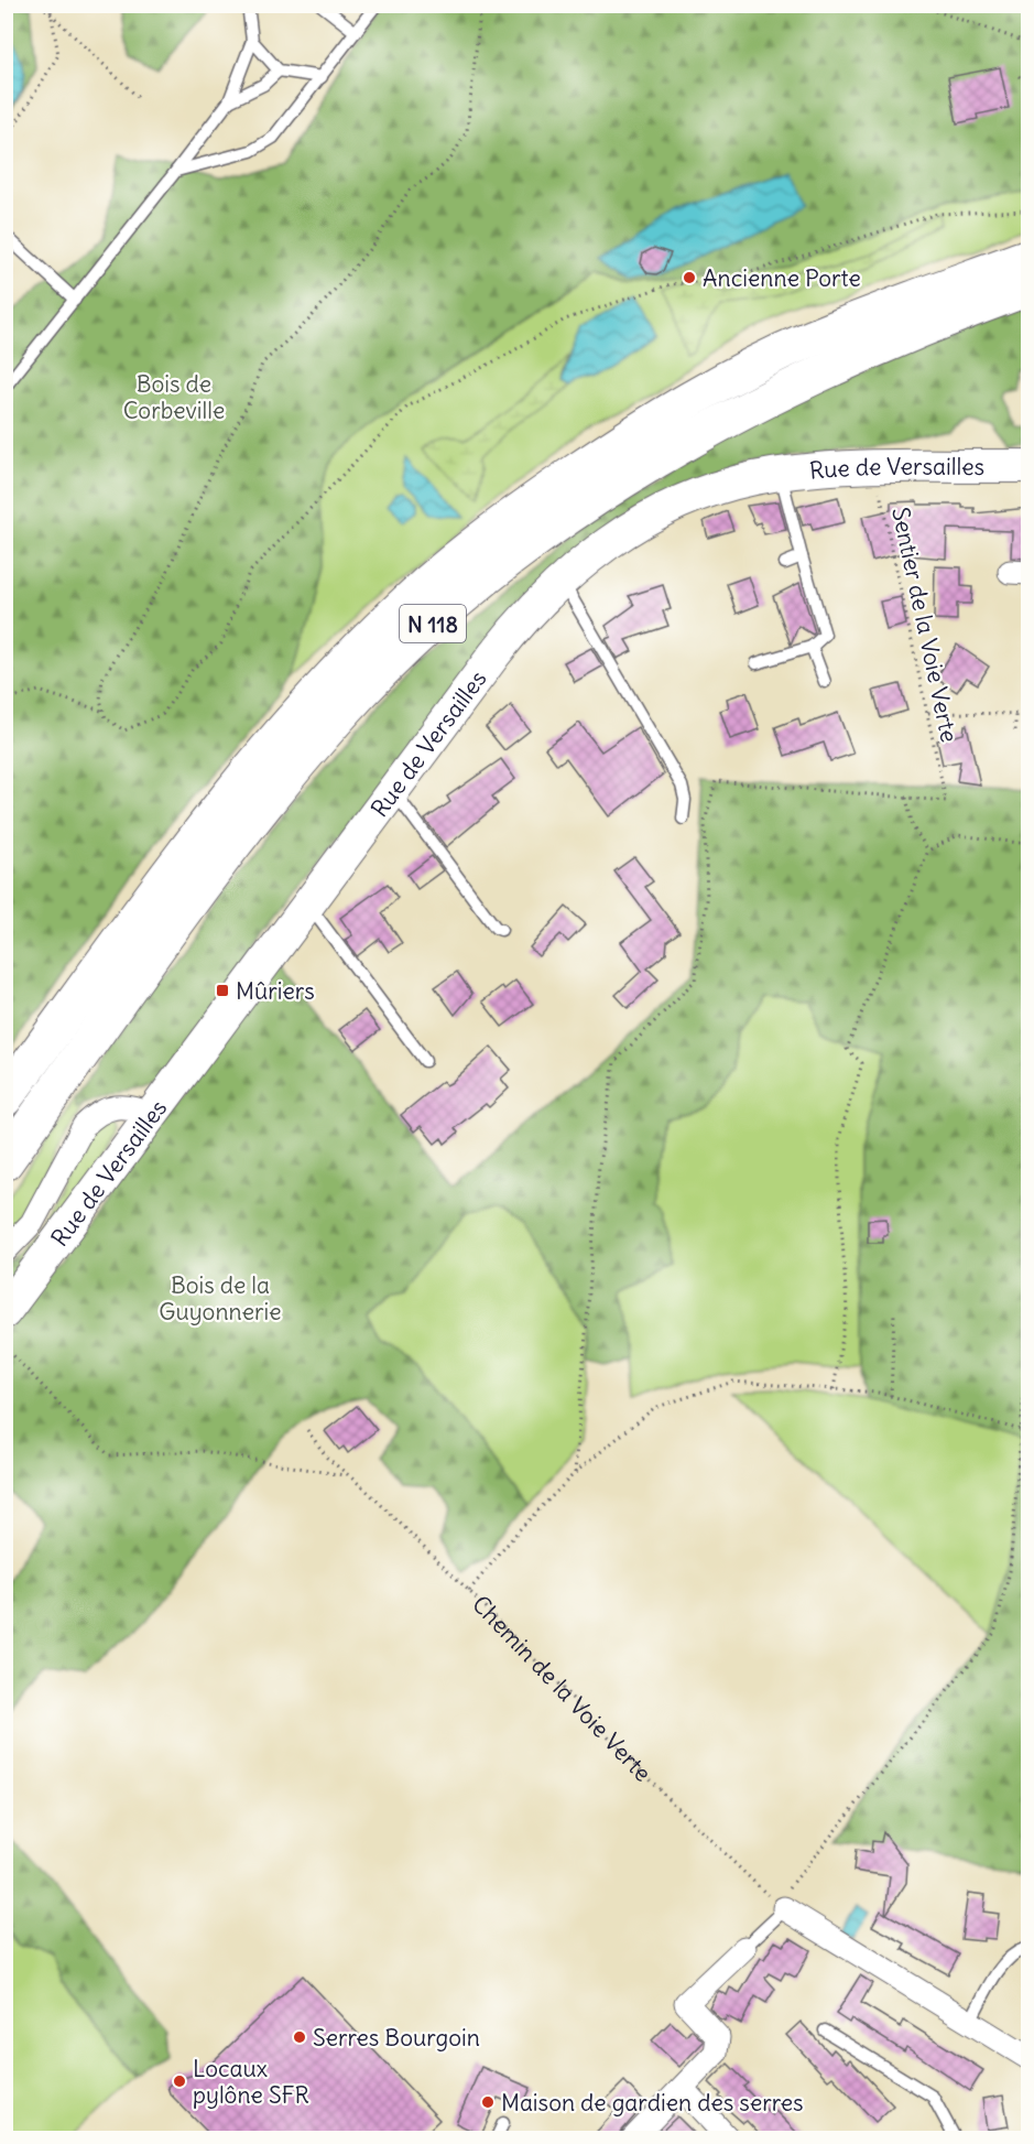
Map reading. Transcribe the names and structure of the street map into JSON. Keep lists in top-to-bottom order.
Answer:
{
  "streets": {
    "highway": ["N 118"],
    "main road": ["Rue de Versailles"],
    "path": ["Sentier de la Voie Verte", "Chemin de la Voie Verte"]
  },
  "crossings": [
    ["Rue de Versailles", "Sentier de la Voie Verte"]
  ],
  "parks": ["Bois de Corbeville", "Bois de la Guyonnerie"],
  "places": {
    "other": [
      "Ancienne Porte",
      "Serres Bourgoin",
      "Locaux pylône SFR",
      "Maison de gardien des serres"
    ],
    "transit": ["Mûriers"]
  }
}
